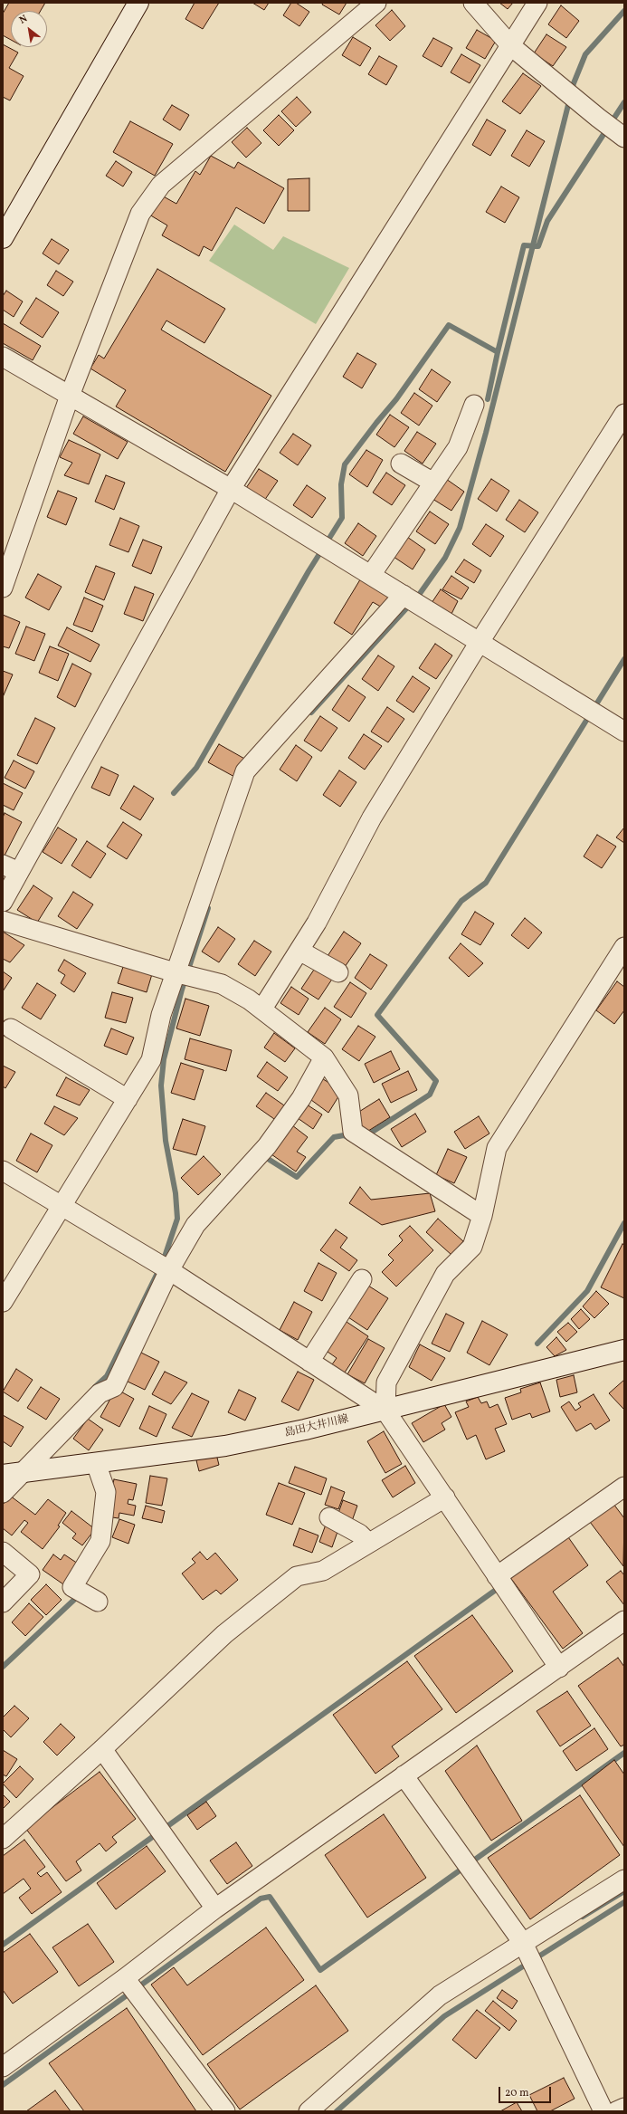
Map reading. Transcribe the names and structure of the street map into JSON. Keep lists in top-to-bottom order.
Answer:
{
  "streets": {
    "main road": ["島田大井川線"]
  },
  "scale_bar": "20 m",
  "north": "top left"
}
